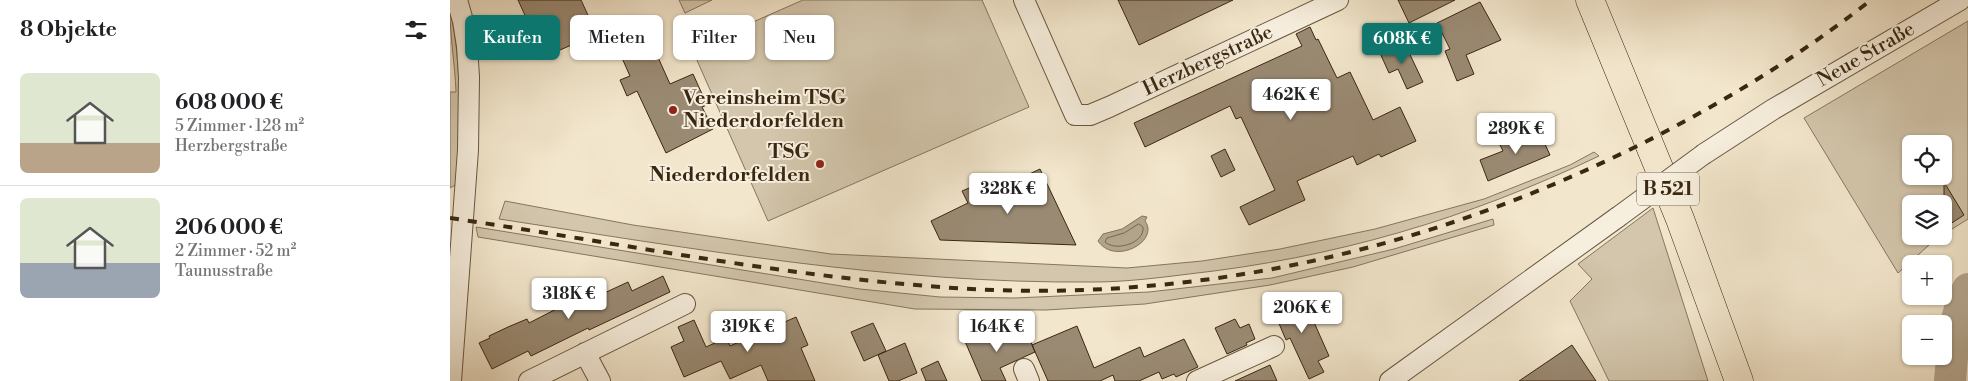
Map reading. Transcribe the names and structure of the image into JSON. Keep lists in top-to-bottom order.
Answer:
{
  "streets": {
    "main road": ["B 521"],
    "street": ["Neue Straße", "Herzbergstraße"]
  },
  "places": ["Vereinsheim TSG Niederdorfelden", "TSG Niederdorfelden"],
  "page": {
    "heading": "8 Objekte",
    "chip": [
      "Kaufen",
      "Mieten",
      "Filter",
      "Neu"
    ],
    "price": [
      "608K €",
      "462K €",
      "289K €",
      "328K €",
      "318K €",
      "206K €",
      "319K €",
      "164K €"
    ],
    "list": [
      {
        "name": "608 000 €",
        "note": "5 Zimmer · 128 m² · Herzbergstraße"
      },
      {
        "name": "206 000 €",
        "note": "2 Zimmer · 52 m² · Taunusstraße"
      }
    ],
    "map_buttons": ["+", "−"]
  }
}
